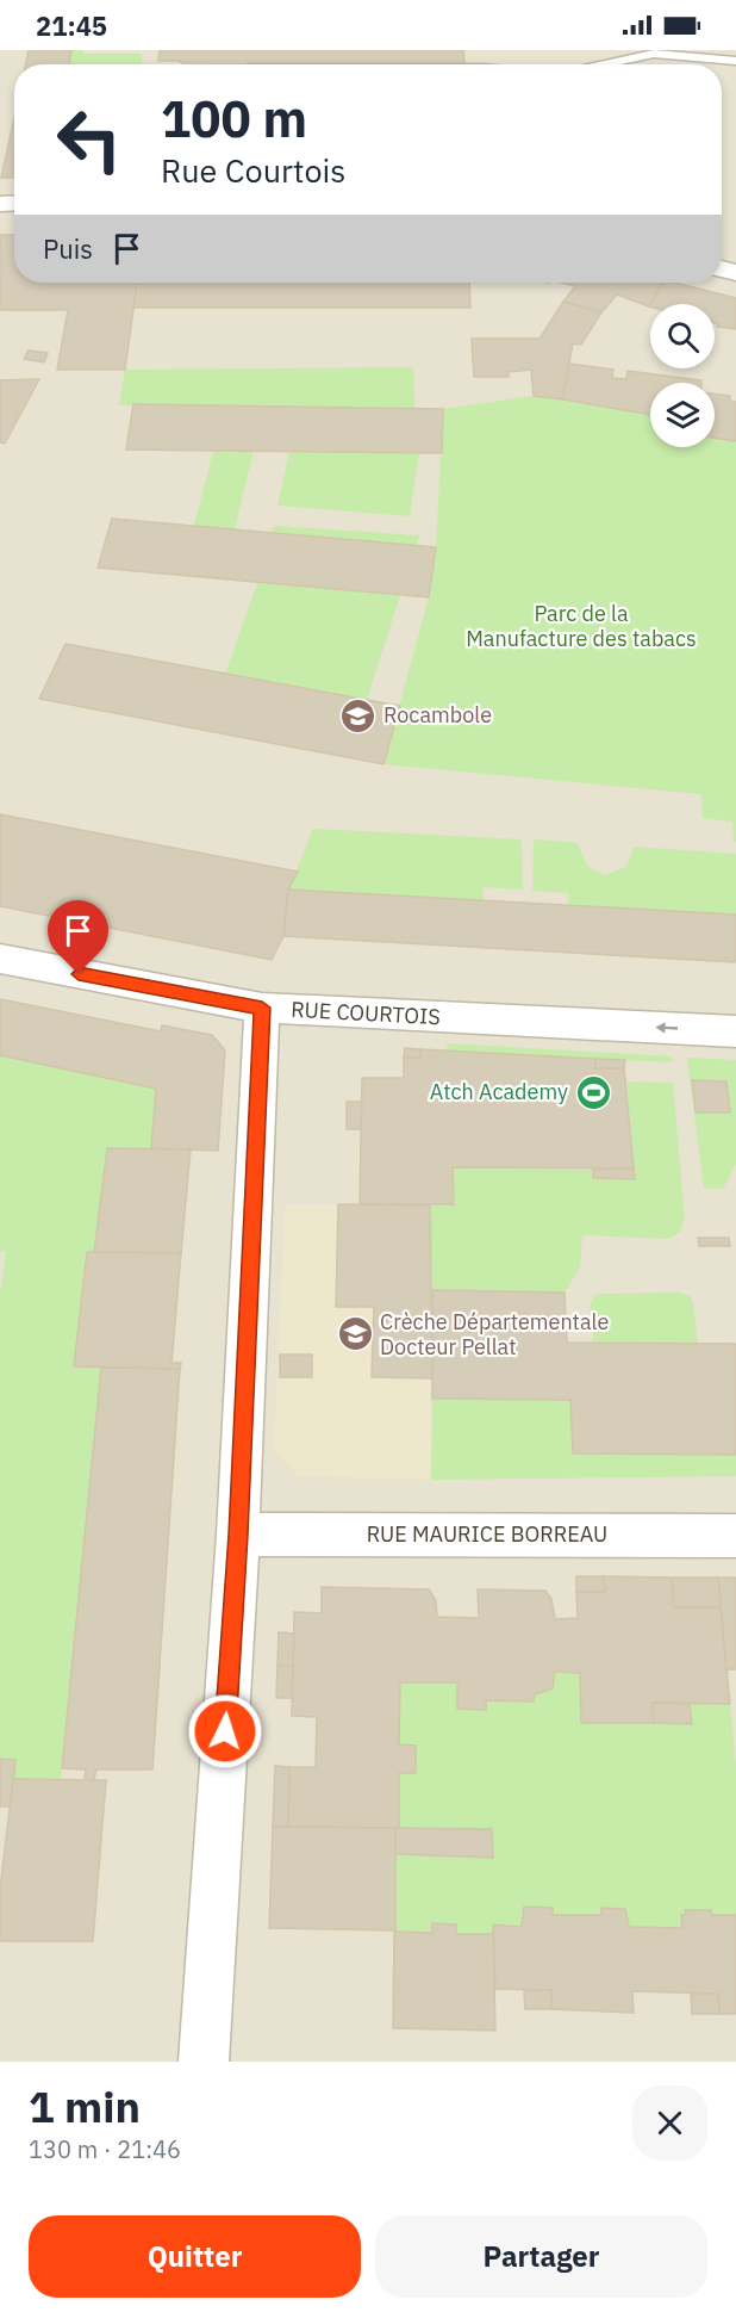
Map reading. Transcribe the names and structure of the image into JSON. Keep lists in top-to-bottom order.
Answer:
{
  "streets": {
    "street": ["RUE COURTOIS", "RUE MAURICE BORREAU"]
  },
  "one_way": ["RUE COURTOIS"],
  "parks": ["Parc de la Manufacture des tabacs"],
  "places": {
    "school or university": ["Rocambole", "Crèche Départementale Docteur Pellat"],
    "sports": ["Atch Academy"]
  },
  "page": {
    "status": "21:45",
    "turn": ["100 m", "Rue Courtois"],
    "then": "Puis",
    "heading": ["1 min", "130 m · 21:46"],
    "buttons": ["Quitter", "Partager"]
  }
}
